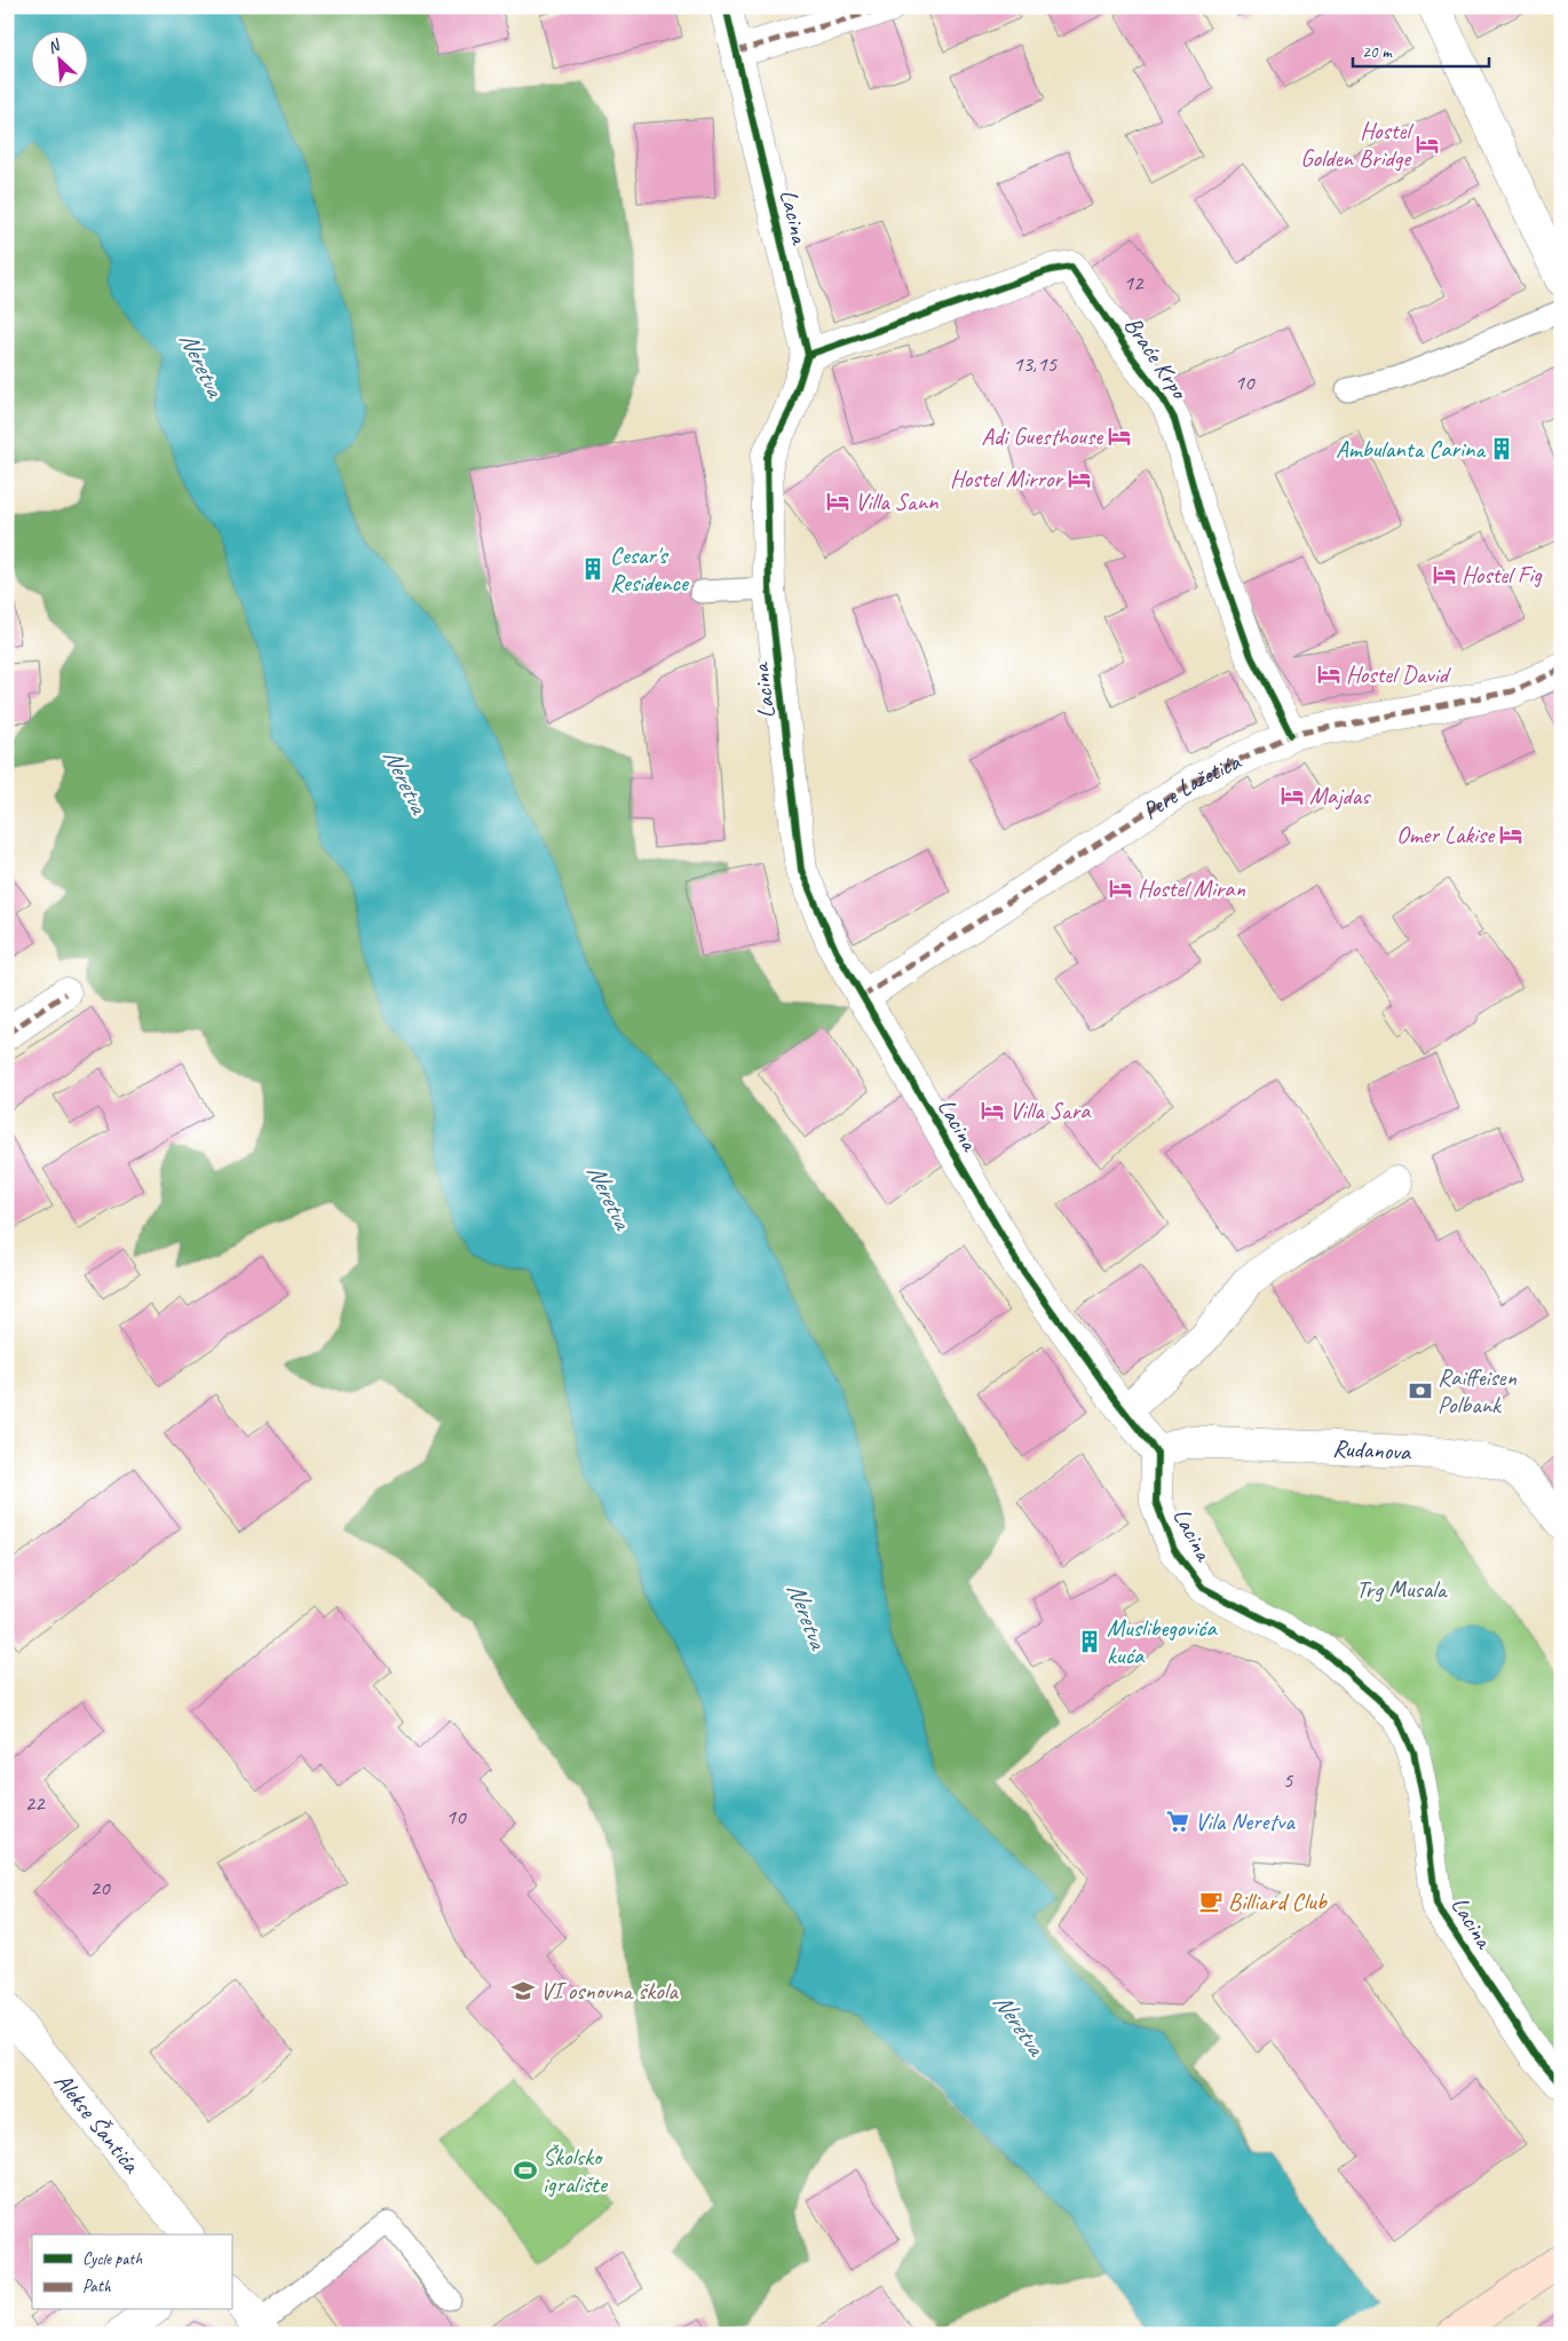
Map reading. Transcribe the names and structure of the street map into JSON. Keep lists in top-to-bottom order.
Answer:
{
  "streets": {
    "street": [
      "Lacina",
      "Braće Krpo",
      "Pere Lažetića",
      "Rudanova",
      "Alekse Šantića"
    ]
  },
  "crossings": [
    ["Lacina", "Braće Krpo"],
    ["Lacina", "Pere Lažetića"],
    ["Lacina", "Rudanova"],
    ["Braće Krpo", "Pere Lažetića"]
  ],
  "water": ["Neretva"],
  "parks": ["Trg Musala"],
  "places": {
    "hotel": [
      "Hostel Golden Bridge",
      "Adi Guesthouse",
      "Hostel Mirror",
      "Villa Sann",
      "Hostel Fig",
      "Hostel David",
      "Majdas",
      "Omer Lakise",
      "Hostel Miran",
      "Villa Sara"
    ],
    "building": ["Ambulanta Carina", "Cesar's Residence", "Muslibegovića kuća"],
    "bank": ["Raiffeisen Polbank"],
    "supermarket": ["Vila Neretva"],
    "cafe": ["Billiard Club"],
    "school or university": ["VI osnovna škola"],
    "sports": ["Školsko igralište"]
  },
  "house_numbers": [
    "12",
    "13,15",
    "10",
    "5",
    "22",
    "10",
    "20"
  ],
  "legend": ["Cycle path", "Path"],
  "scale_bar": "20 m",
  "north": "top left"
}
